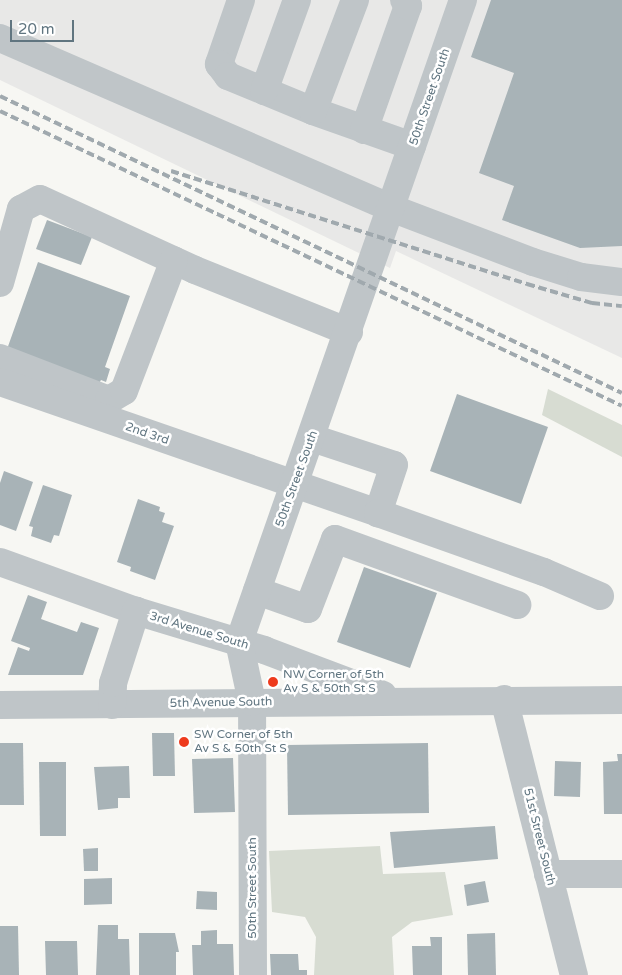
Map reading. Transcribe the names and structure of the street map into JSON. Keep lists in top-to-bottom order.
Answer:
{
  "streets": {
    "street": [
      "50th Street South",
      "2nd 3rd",
      "3rd Avenue South",
      "5th Avenue South",
      "51st Street South"
    ]
  },
  "crossings": [
    ["50th Street South", "2nd 3rd"],
    ["50th Street South", "3rd Avenue South"],
    ["50th Street South", "5th Avenue South"],
    ["3rd Avenue South", "5th Avenue South"],
    ["5th Avenue South", "51st Street South"]
  ],
  "places": ["NW Corner of 5th Av S & 50th St S", "SW Corner of 5th Av S & 50th St S"],
  "scale_bar": "20 m"
}
